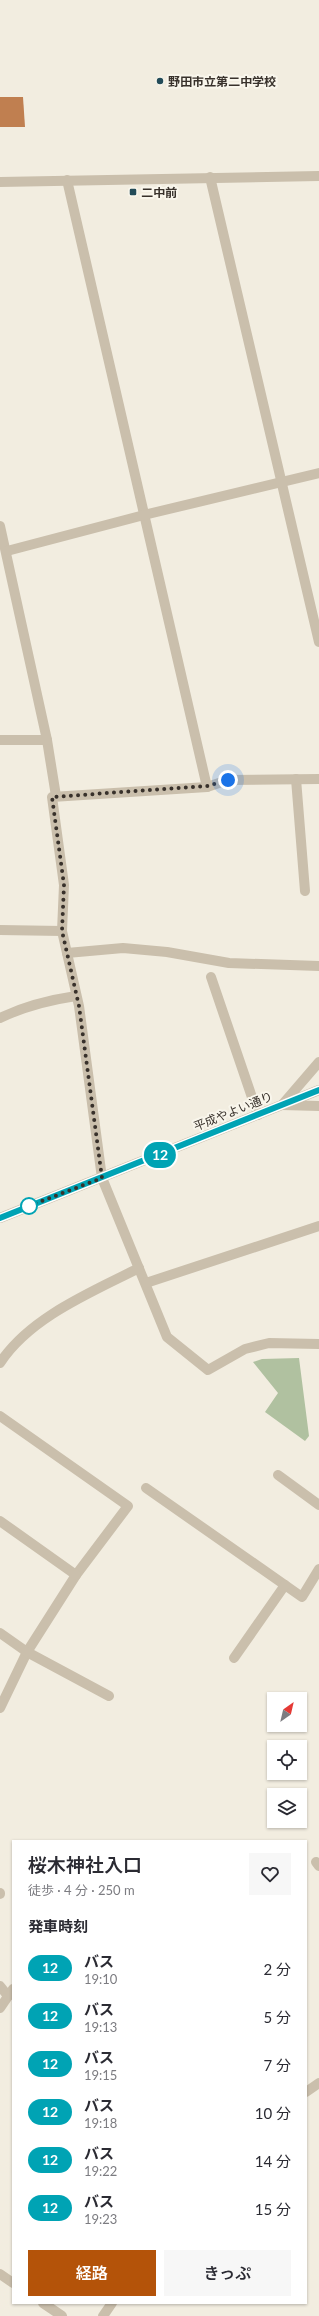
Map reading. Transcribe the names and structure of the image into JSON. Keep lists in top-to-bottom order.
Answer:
{
  "streets": {
    "street": ["平成やよい通り"]
  },
  "places": {
    "other": ["野田市立第二中学校"],
    "transit": ["二中前"]
  },
  "lines": ["bus line 12"],
  "north": "top right",
  "page": {
    "on_map": "12",
    "heading": [
      ["桜木神社入口", "徒歩 · 4 分 · 250 m"],
      "発車時刻"
    ],
    "list": [
      {
        "mark": "12",
        "name": "バス",
        "note": "19:10",
        "value": "2 分"
      },
      {
        "mark": "12",
        "name": "バス",
        "note": "19:13",
        "value": "5 分"
      },
      {
        "mark": "12",
        "name": "バス",
        "note": "19:15",
        "value": "7 分"
      },
      {
        "mark": "12",
        "name": "バス",
        "note": "19:18",
        "value": "10 分"
      },
      {
        "mark": "12",
        "name": "バス",
        "note": "19:22",
        "value": "14 分"
      },
      {
        "mark": "12",
        "name": "バス",
        "note": "19:23",
        "value": "15 分"
      }
    ],
    "buttons": ["経路", "きっぷ"]
  }
}
